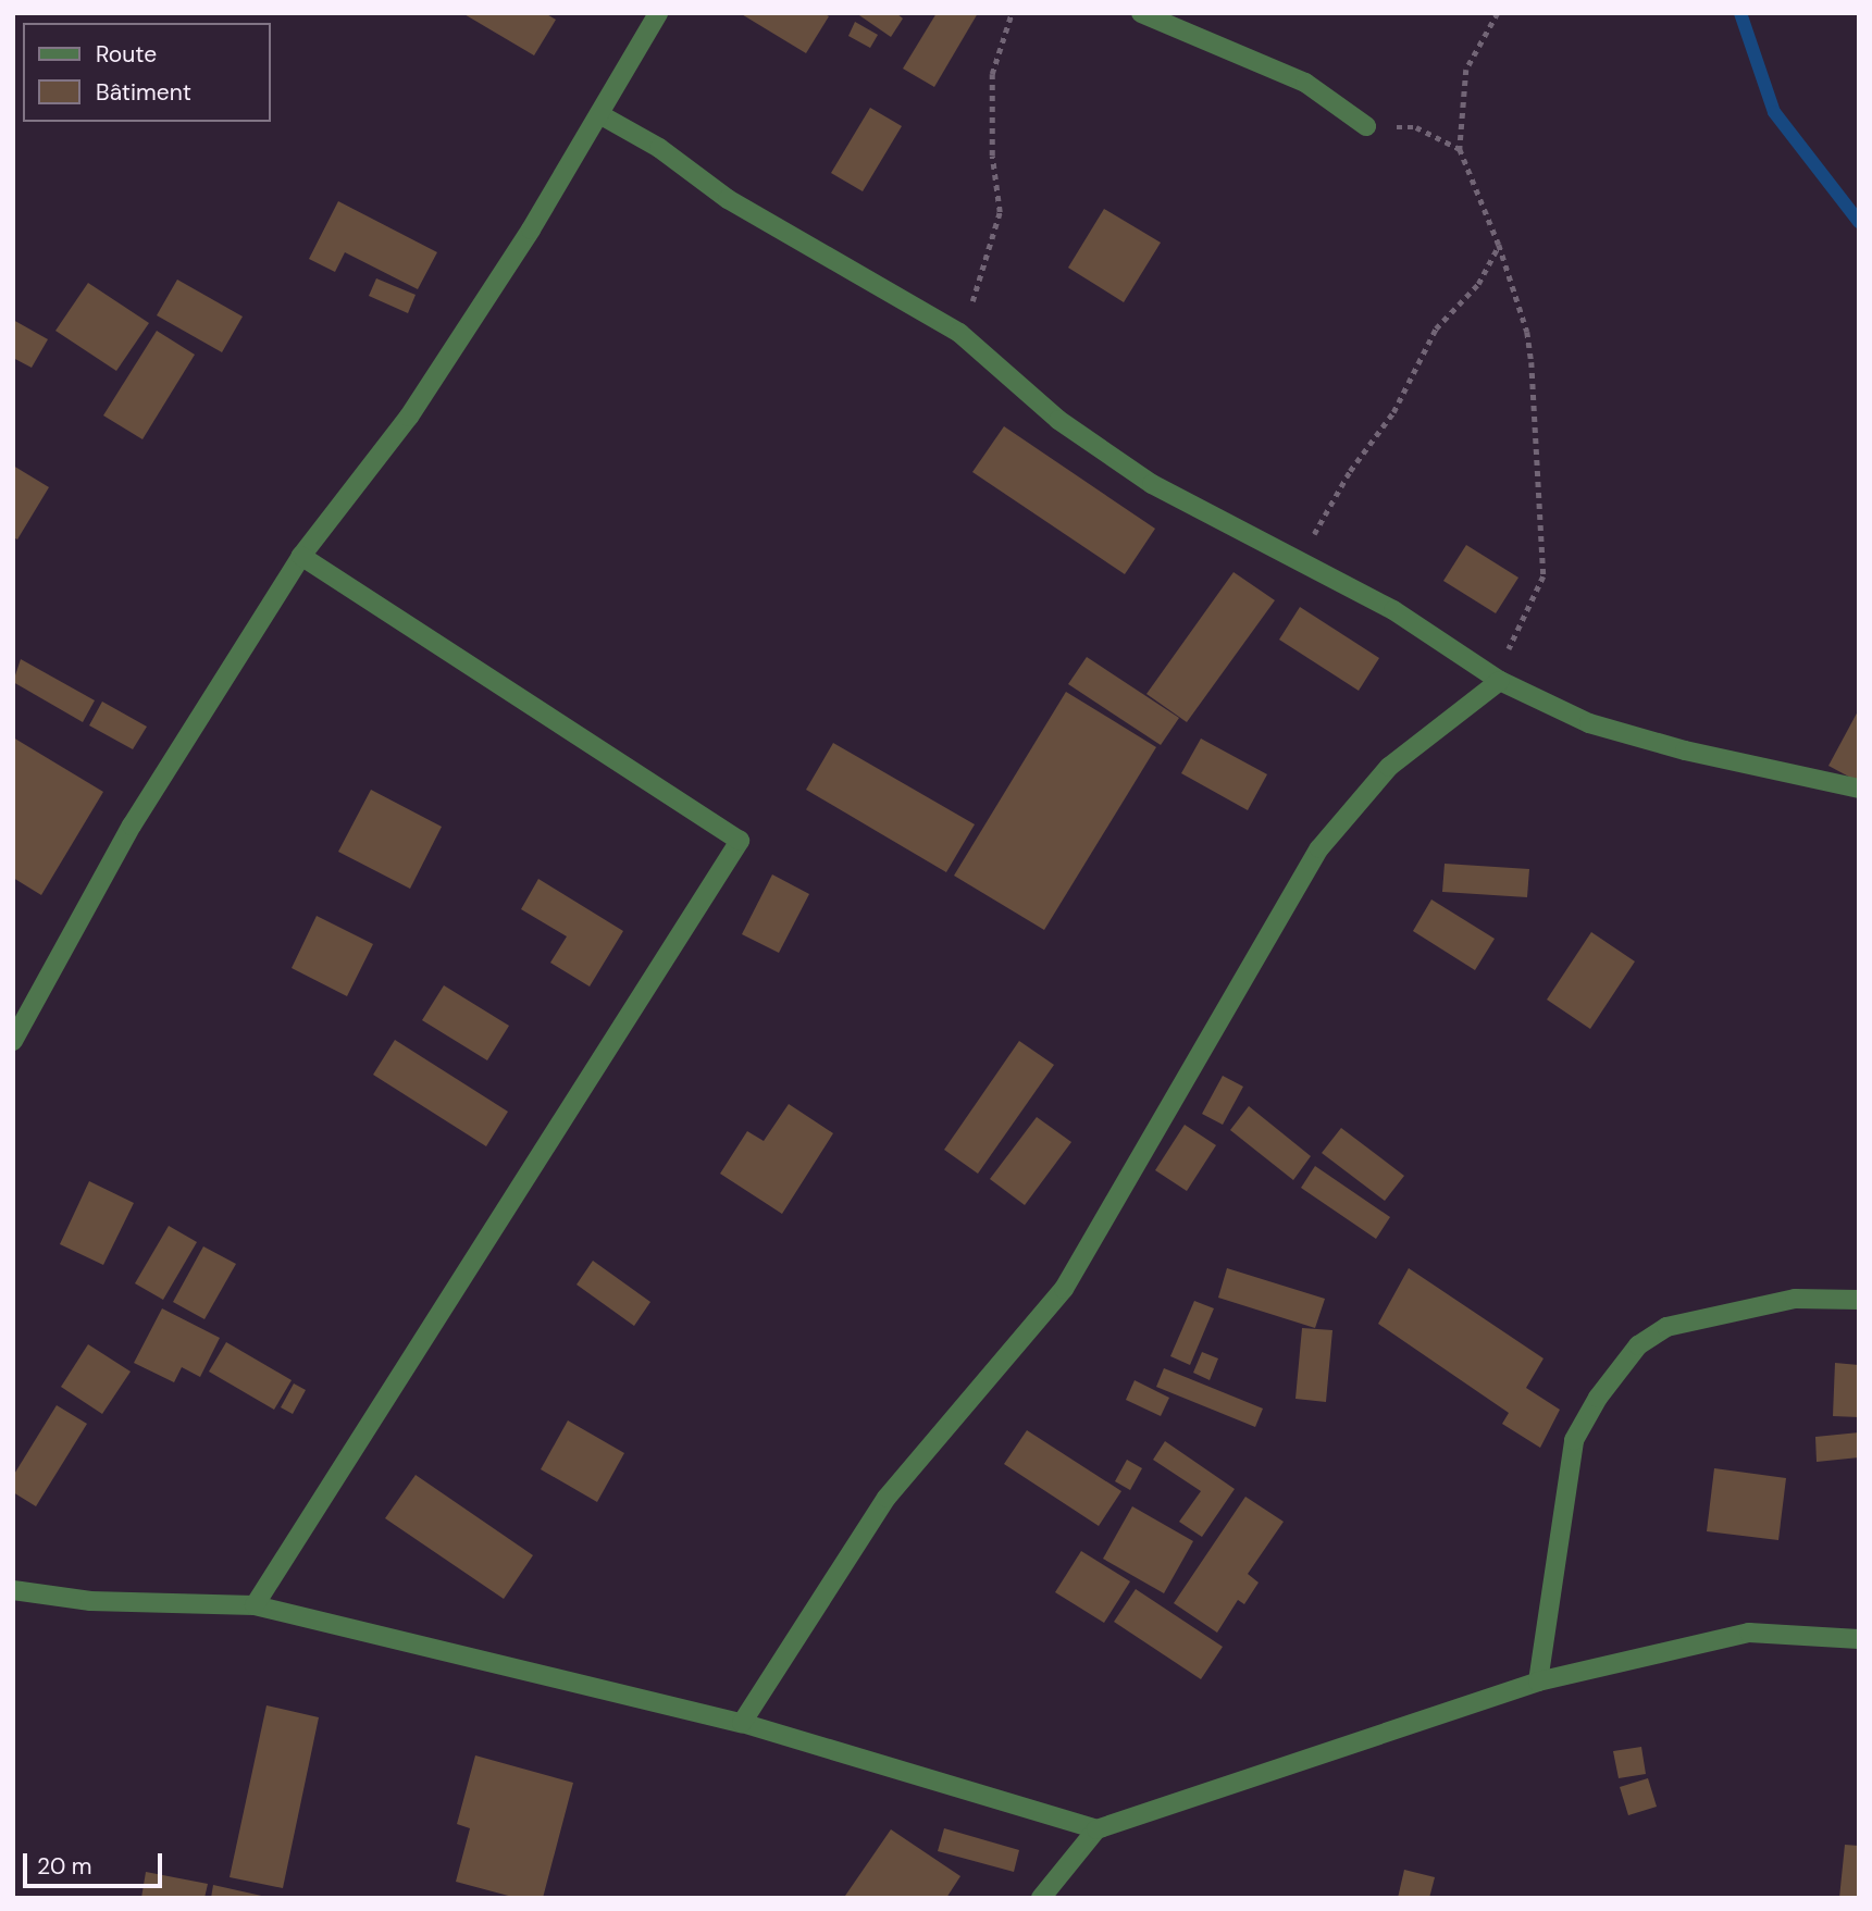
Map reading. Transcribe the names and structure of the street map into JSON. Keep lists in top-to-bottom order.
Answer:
{
  "legend": ["Route", "Bâtiment"],
  "scale_bar": "20 m"
}
